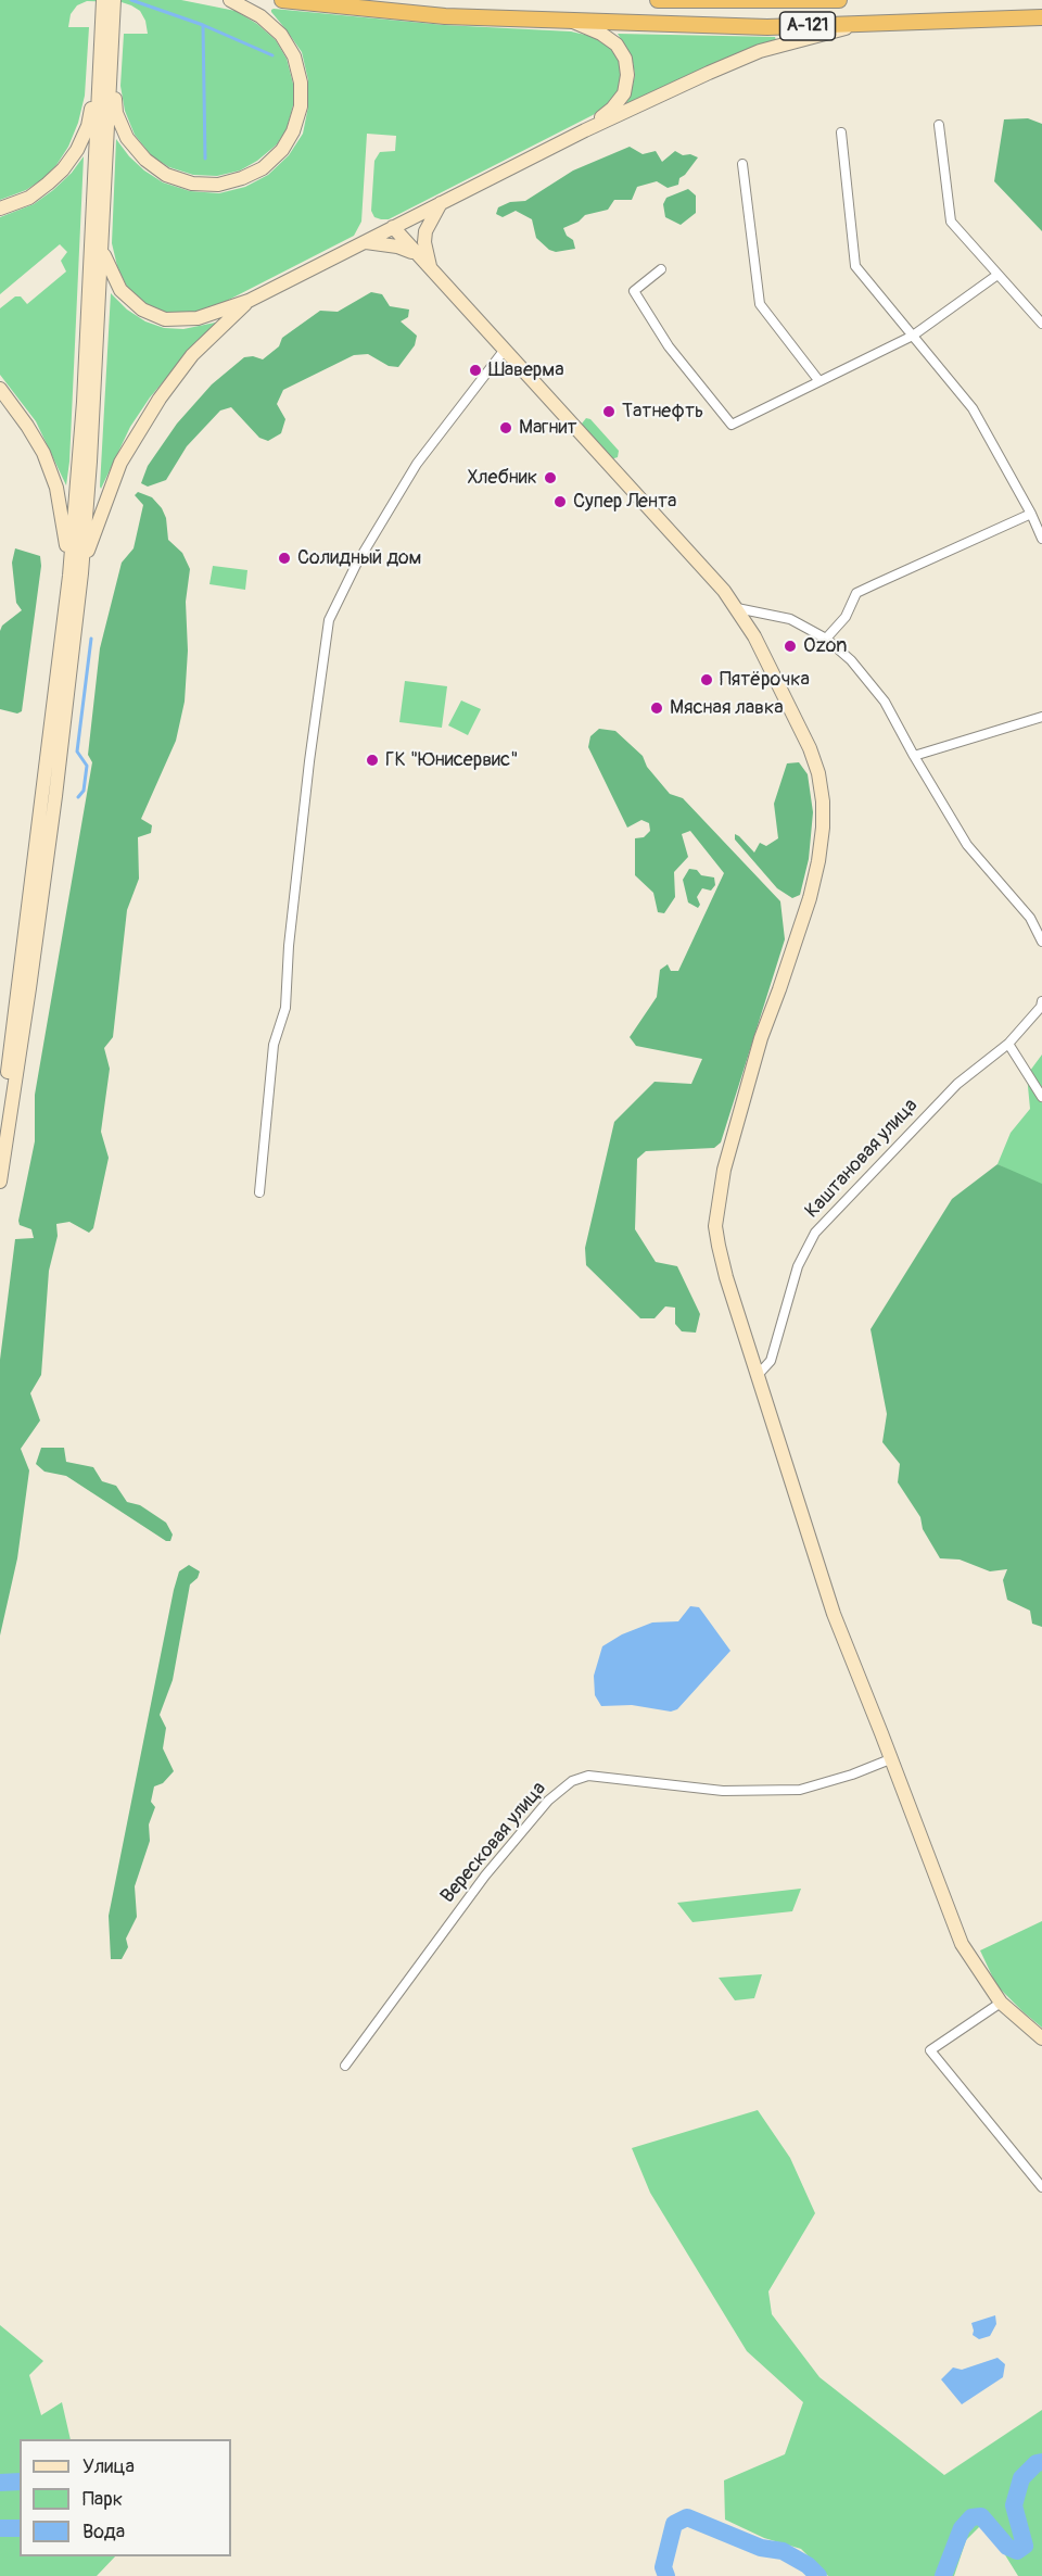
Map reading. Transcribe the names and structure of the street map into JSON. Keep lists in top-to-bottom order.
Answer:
{
  "streets": {
    "highway": ["А-121"],
    "street": ["Каштановая улица", "Вересковая улица"]
  },
  "places": [
    "Шаверма",
    "Татнефть",
    "Магнит",
    "Хлебник",
    "Супер Лента",
    "Солидный дом",
    "Ozon",
    "Пятёрочка",
    "Мясная лавка",
    "ГК \"Юнисервис\""
  ],
  "legend": ["Улица", "Парк", "Вода"]
}
